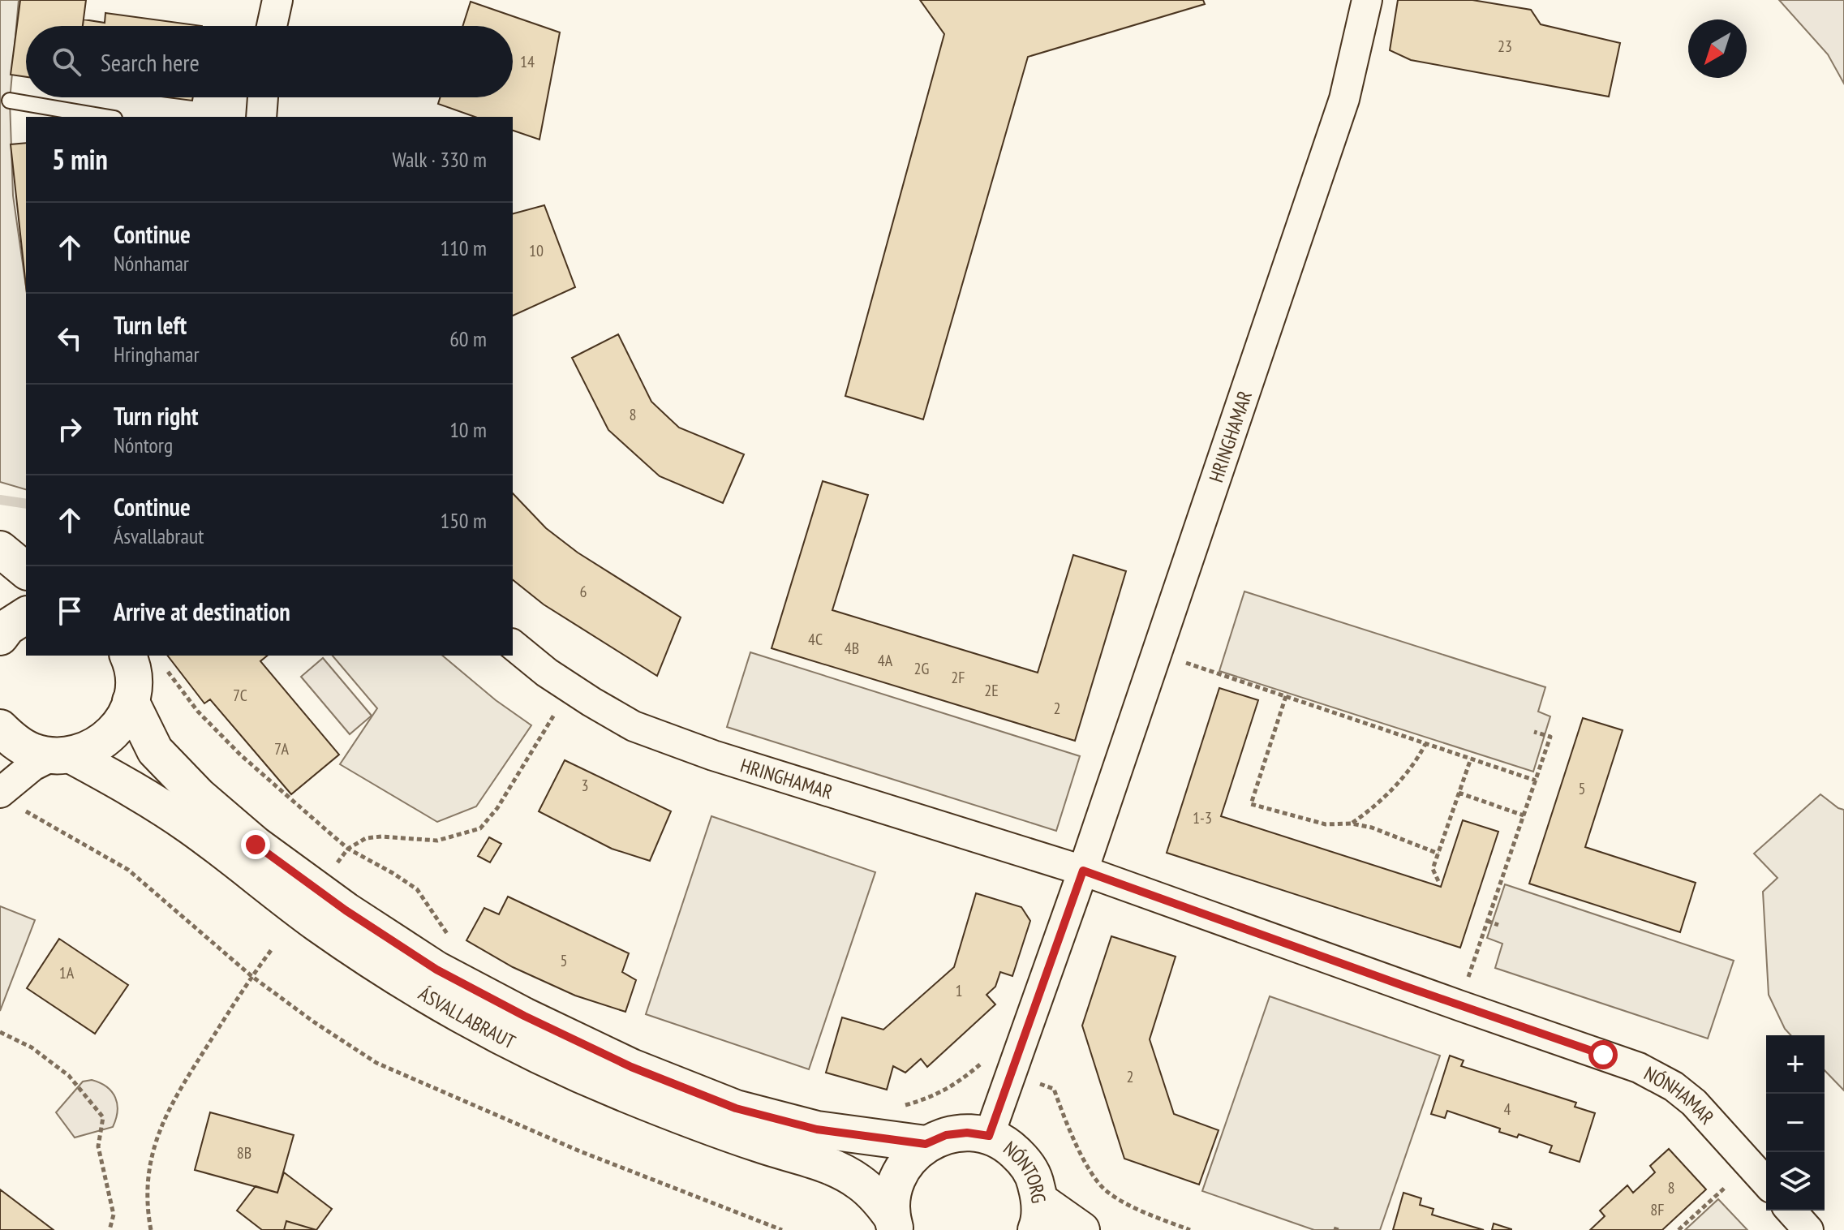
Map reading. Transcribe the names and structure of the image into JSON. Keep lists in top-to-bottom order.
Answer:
{
  "streets": {
    "main road": ["ÁSVALLABRAUT", "NÓNTORG"],
    "street": ["HRINGHAMAR", "NÓNHAMAR"]
  },
  "crossings": [
    ["HRINGHAMAR", "NÓNHAMAR"],
    ["HRINGHAMAR", "NÓNTORG"],
    ["ÁSVALLABRAUT", "NÓNTORG"]
  ],
  "house_numbers": [
    "23",
    "14",
    "10",
    "8",
    "6",
    "4C",
    "4B",
    "4A",
    "2G",
    "2F",
    "2E",
    "7C",
    "2",
    "7A",
    "3",
    "5",
    "1-3",
    "5",
    "1A",
    "1",
    "2",
    "4",
    "8B",
    "8",
    "8F"
  ],
  "north": "bottom left",
  "page": {
    "search": "Search here",
    "heading": ["5 min", "Walk · 330 m"],
    "list": [
      ["Continue", "Nónhamar", "110 m"],
      ["Turn left", "Hringhamar", "60 m"],
      ["Turn right", "Nóntorg", "10 m"],
      ["Continue", "Ásvallabraut", "150 m"],
      "Arrive at destination"
    ],
    "map_buttons": ["+", "−"]
  }
}
